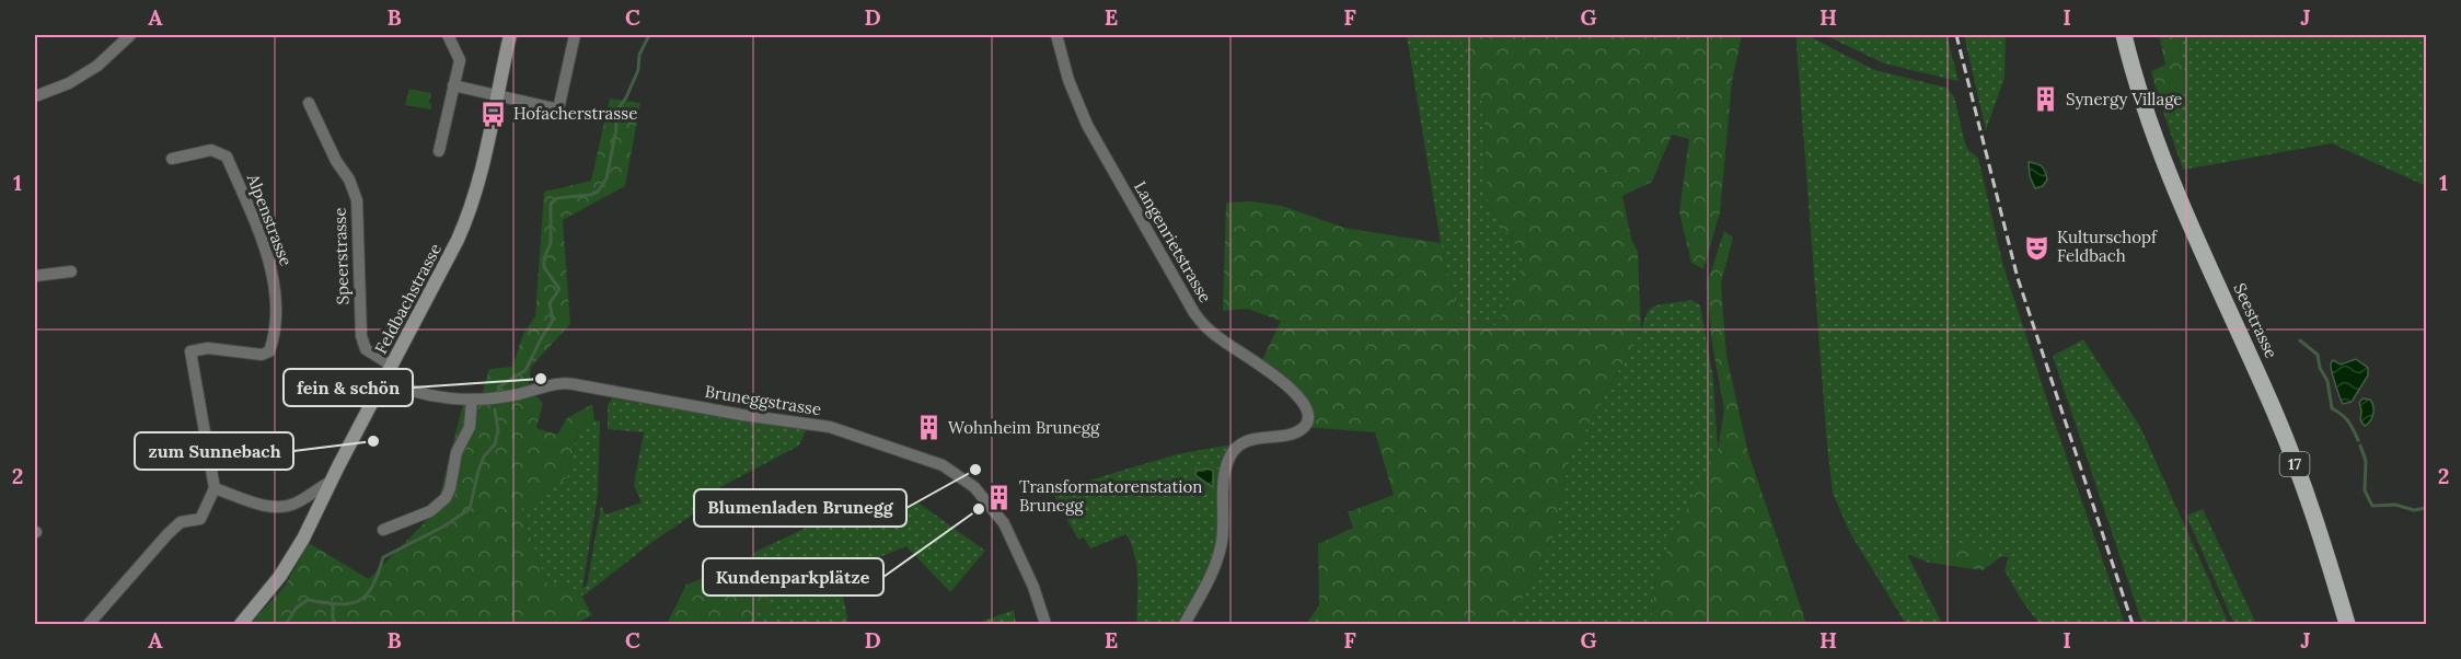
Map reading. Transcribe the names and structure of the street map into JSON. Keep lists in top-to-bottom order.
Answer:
{
  "streets": {
    "main road": ["Feldbachstrasse", "Seestrasse", "17"],
    "street": [
      "Alpenstrasse",
      "Langenrietstrasse",
      "Speerstrasse",
      "Bruneggstrasse"
    ]
  },
  "crossings": [
    ["Speerstrasse", "Feldbachstrasse"],
    ["Feldbachstrasse", "Bruneggstrasse"]
  ],
  "places": {
    "building": ["Synergy Village", "Wohnheim Brunegg", "Transformatorenstation Brunegg"],
    "bus stop": ["Hofacherstrasse"],
    "theatre": ["Kulturschopf Feldbach"],
    "other": [
      "fein & schön",
      "zum Sunnebach",
      "Blumenladen Brunegg",
      "Kundenparkplätze"
    ]
  },
  "grid": {
    "columns": [
      "A",
      "B",
      "C",
      "D",
      "E",
      "F",
      "G",
      "H",
      "I",
      "J"
    ],
    "rows": ["1", "2"]
  }
}
